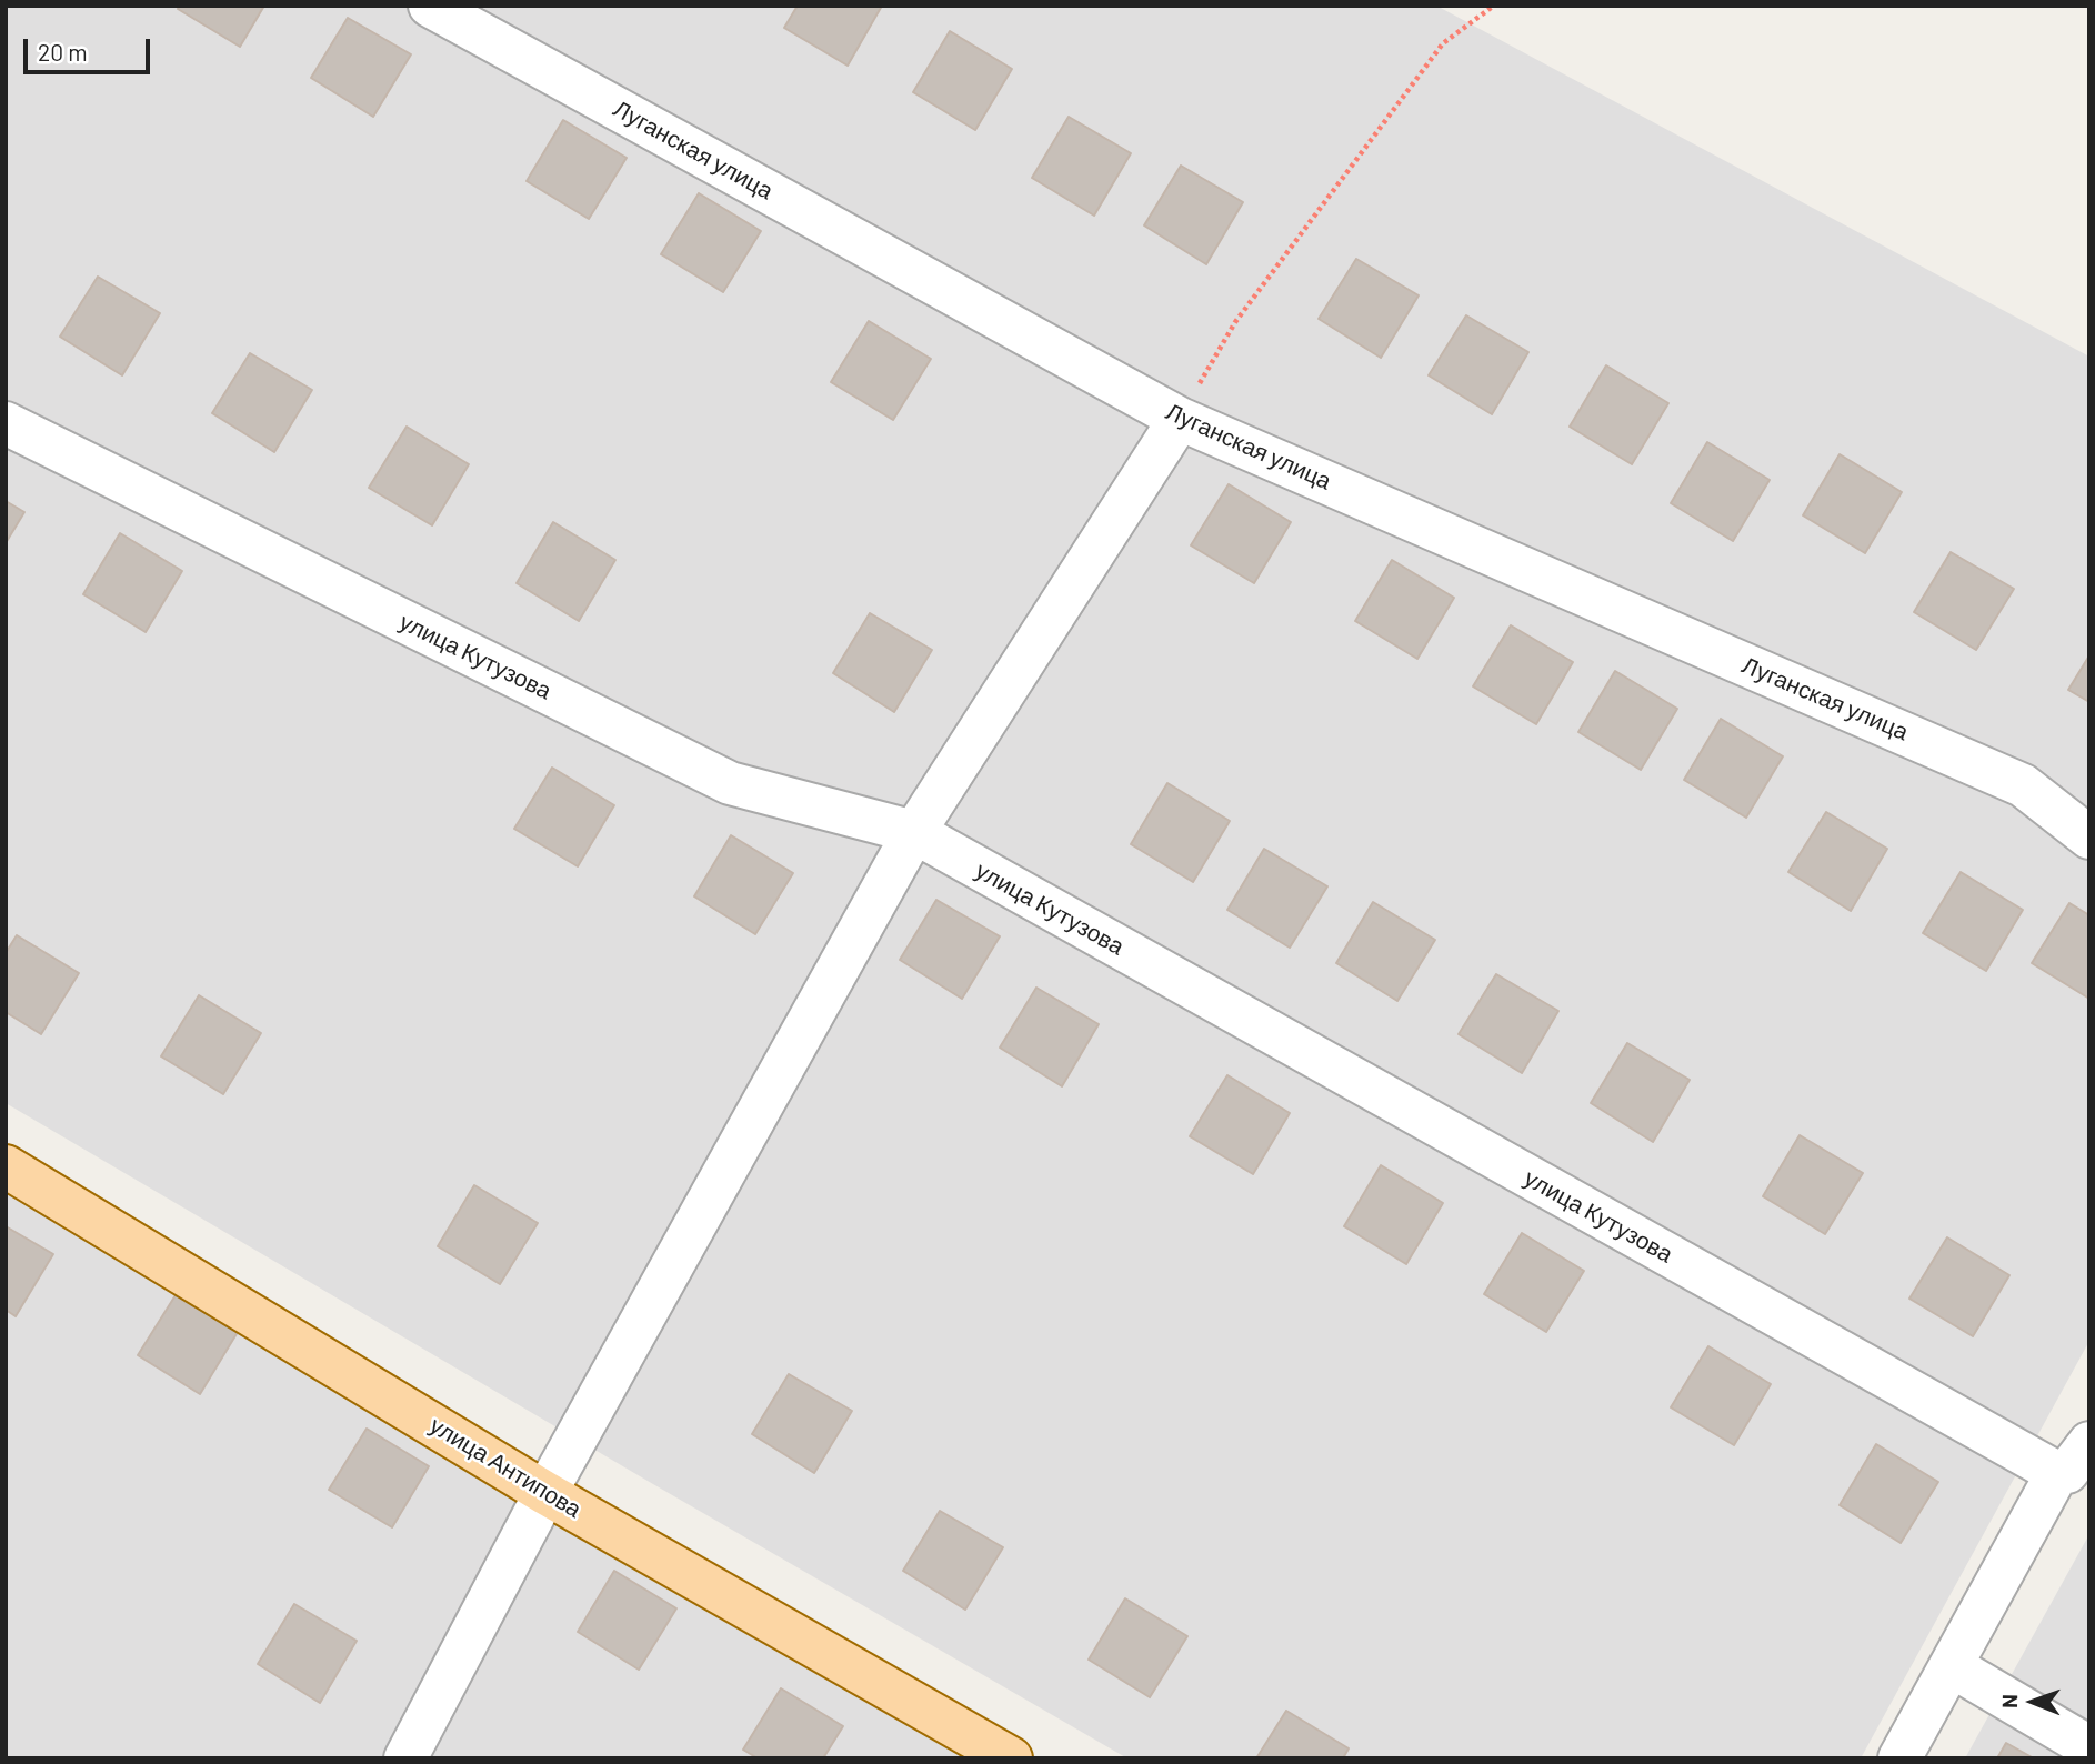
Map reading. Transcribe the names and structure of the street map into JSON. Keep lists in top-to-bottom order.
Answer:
{
  "streets": {
    "main road": ["улица Антипова"],
    "street": ["Луганская улица", "улица Кутузова"]
  },
  "scale_bar": "20 m",
  "north": "left"
}
